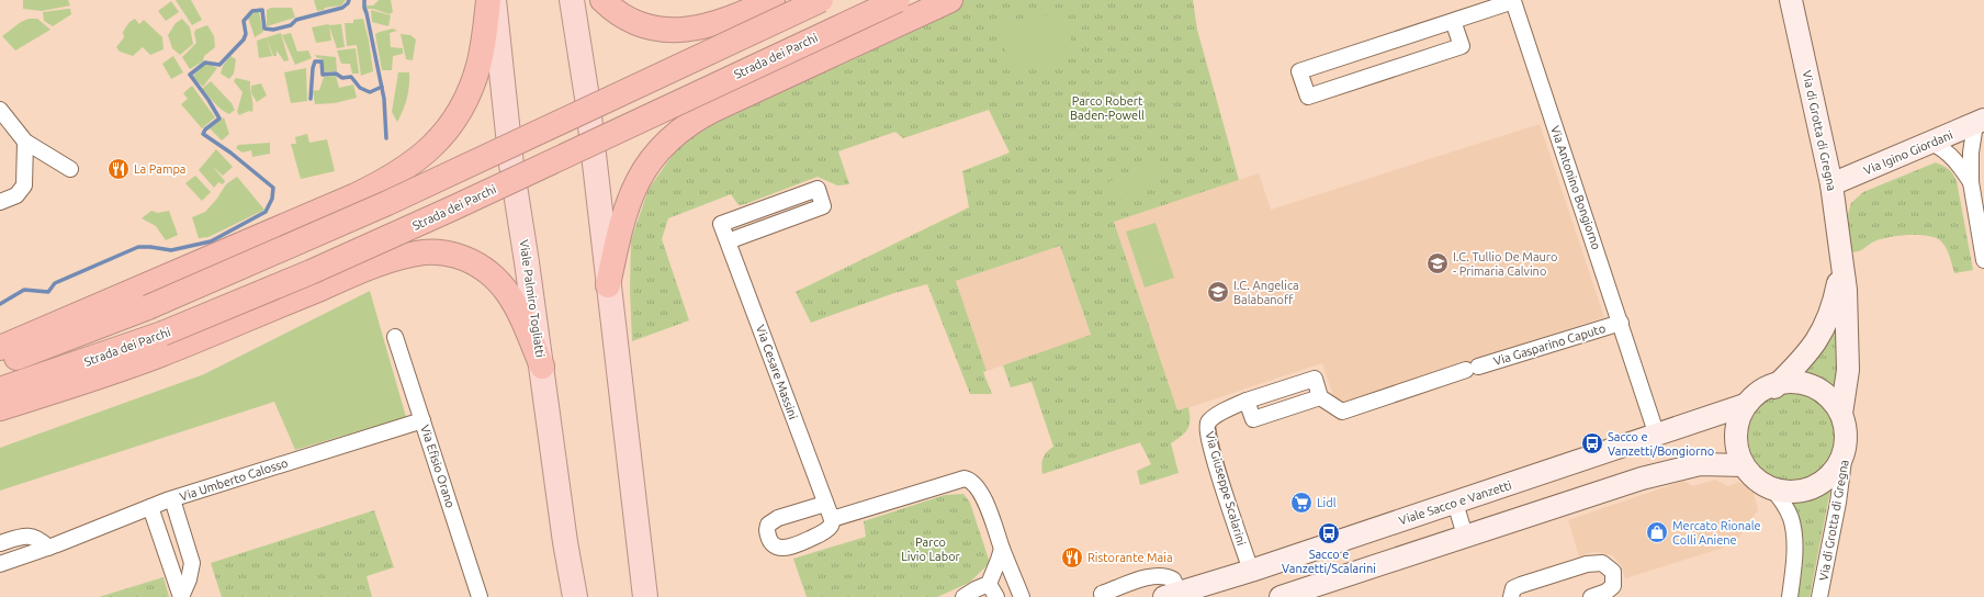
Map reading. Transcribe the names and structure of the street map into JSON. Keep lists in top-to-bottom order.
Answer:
{
  "streets": {
    "highway": ["Strada dei Parchi"],
    "main road": ["Viale Palmiro Togliatti"],
    "street": [
      "Via di Grotta di Gregna",
      "Via Igino Giordani",
      "Via Antonino Bongiorno",
      "Via Gasparino Caputo",
      "Via Cesare Massini",
      "Via Efisio Orano",
      "Via Umberto Calosso",
      "Via Giuseppe Scalarini",
      "Viale Sacco e Vanzetti"
    ]
  },
  "crossings": [
    ["Via di Grotta di Gregna", "Via Igino Giordani"],
    ["Via di Grotta di Gregna", "Viale Sacco e Vanzetti"],
    ["Via Antonino Bongiorno", "Via Gasparino Caputo"],
    ["Via Antonino Bongiorno", "Viale Sacco e Vanzetti"],
    ["Via Gasparino Caputo", "Via Giuseppe Scalarini"],
    ["Via Efisio Orano", "Via Umberto Calosso"],
    ["Via Giuseppe Scalarini", "Viale Sacco e Vanzetti"]
  ],
  "parks": ["Parco Robert Baden-Powell", "Parco Livio Labor"],
  "places": {
    "restaurant": ["La Pampa", "Ristorante Maia"],
    "school or university": ["I.C. Tullio De Mauro - Primaria Calvino", "I.C. Angelica Balabanoff"],
    "bus stop": ["Sacco e Vanzetti/Bongiorno", "Sacco e Vanzetti/Scalarini"],
    "supermarket": ["Lidl"],
    "shop": ["Mercato Rionale Colli Aniene"]
  }
}
